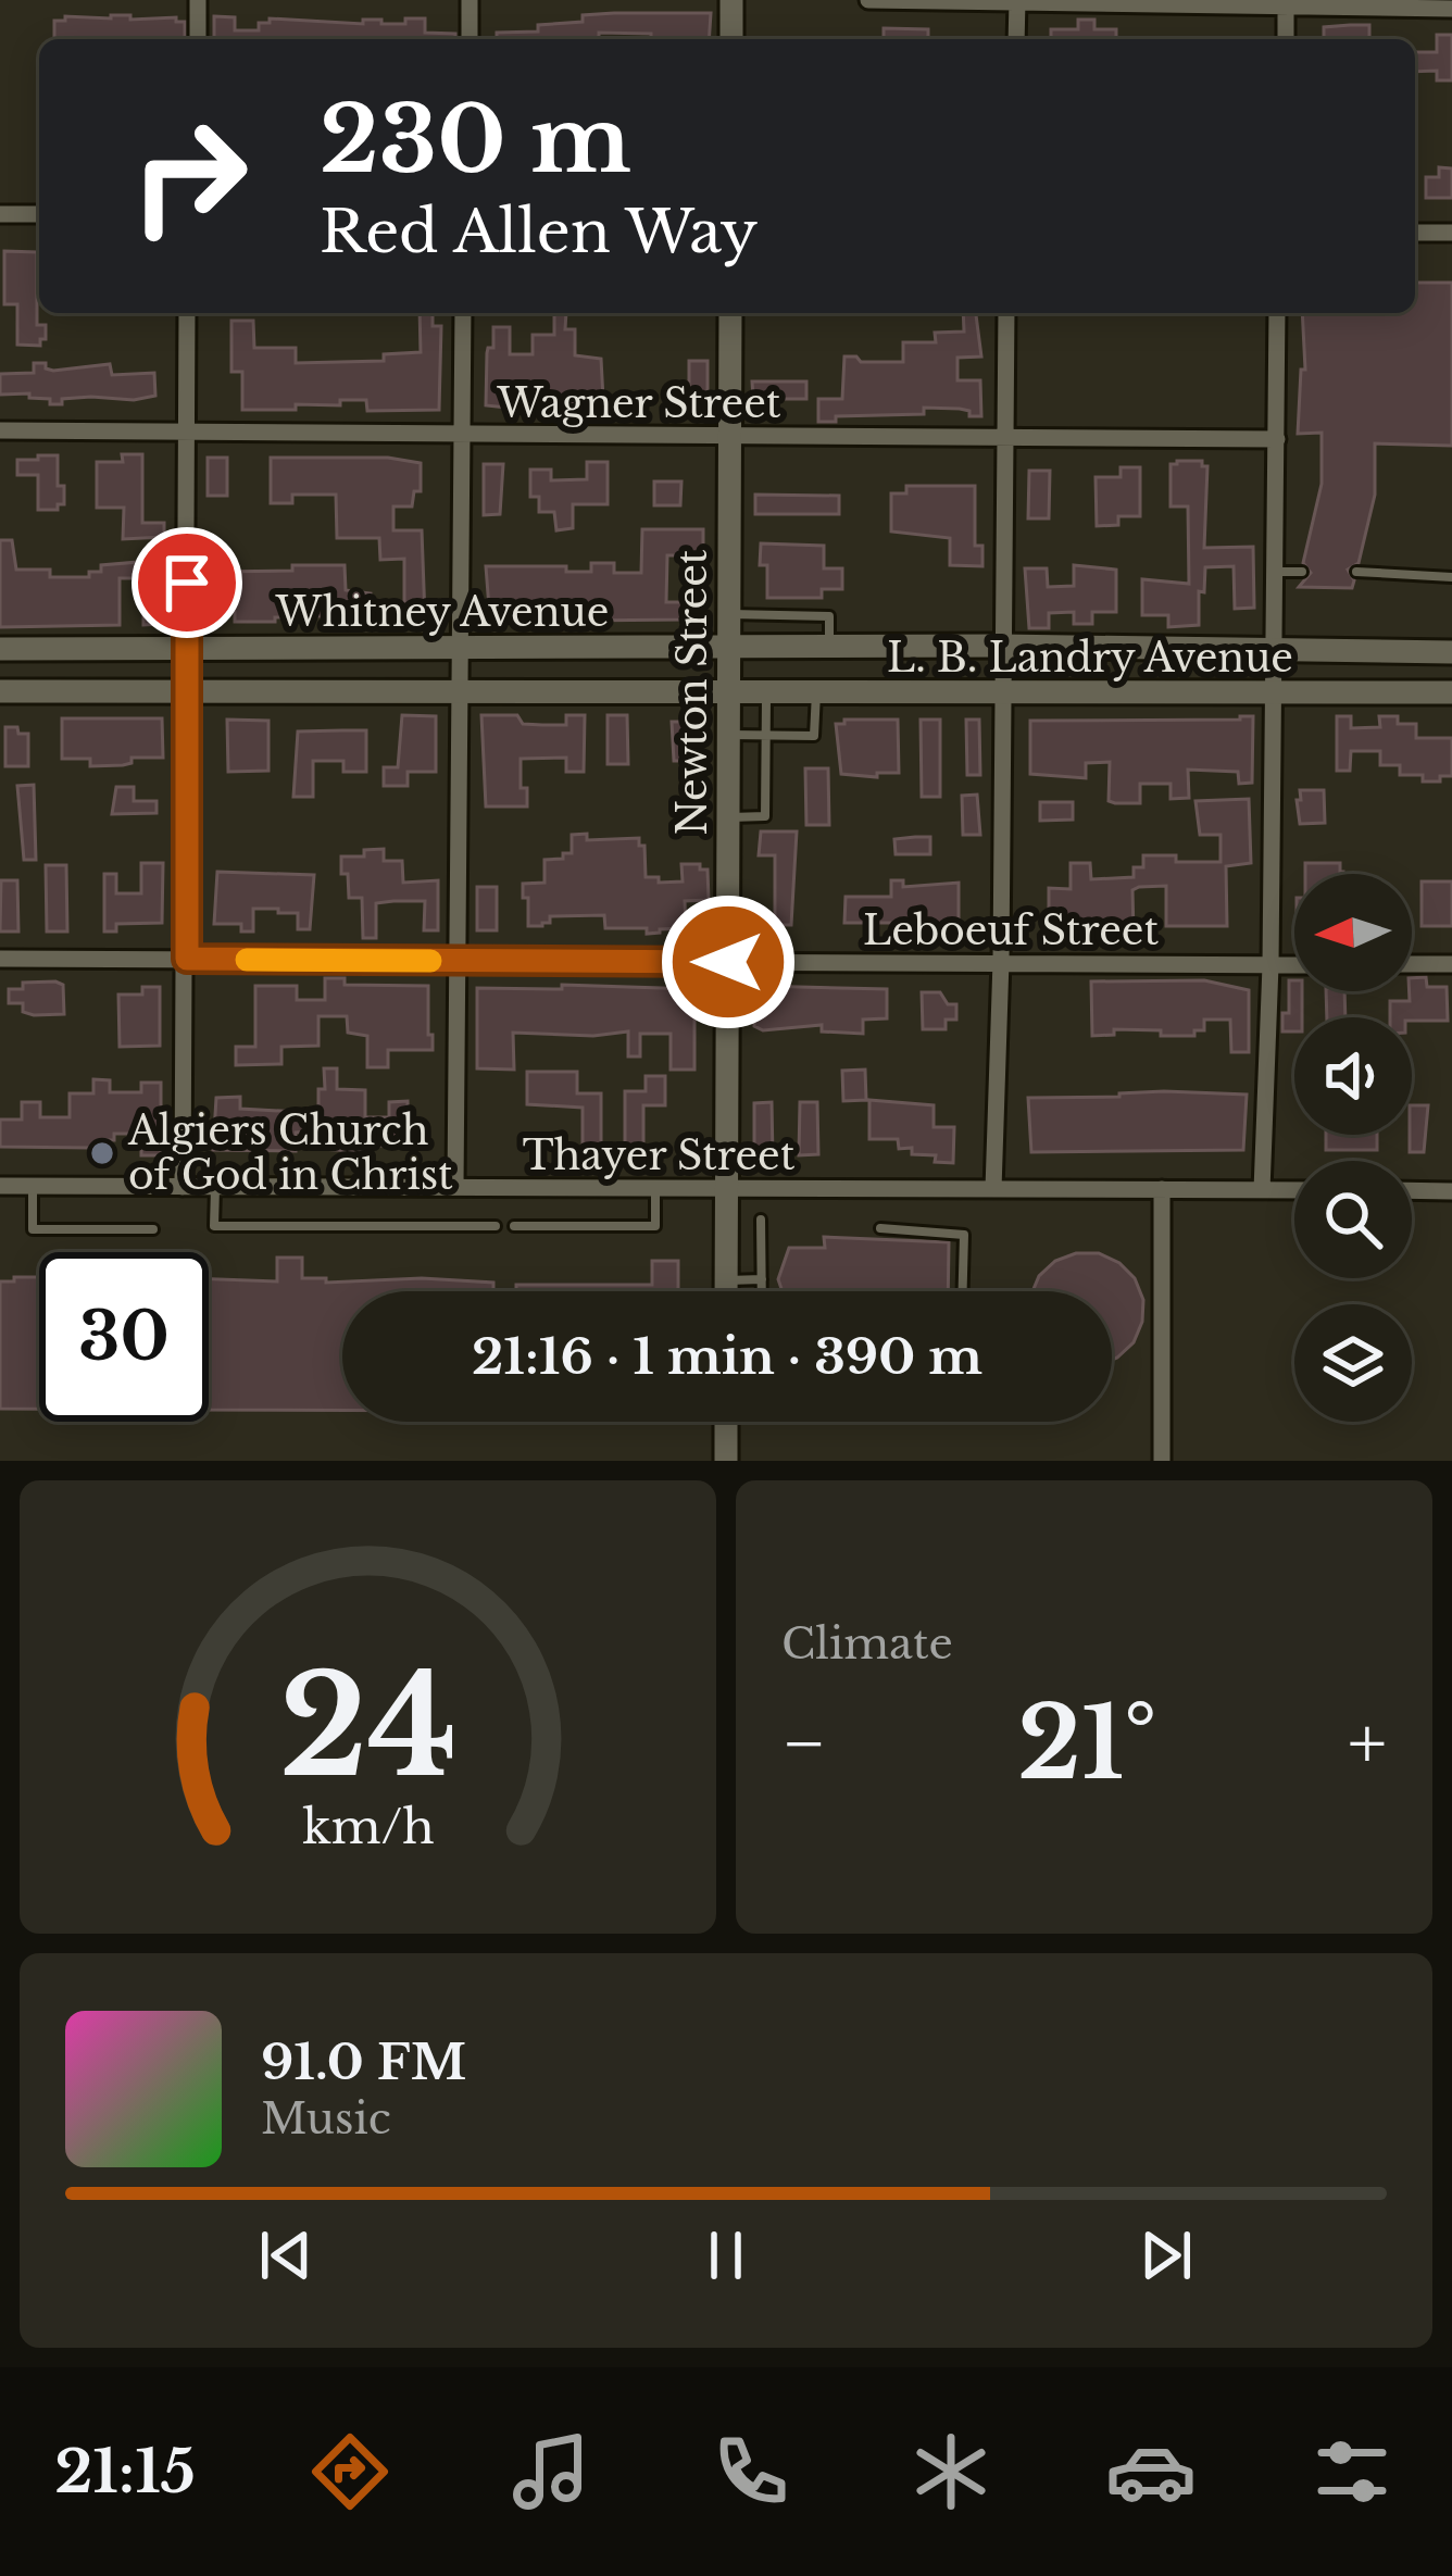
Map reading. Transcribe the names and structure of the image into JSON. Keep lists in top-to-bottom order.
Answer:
{
  "streets": {
    "street": [
      "Wagner Street",
      "Whitney Avenue",
      "L. B. Landry Avenue",
      "Newton Street",
      "Leboeuf Street",
      "Thayer Street"
    ]
  },
  "crossings": [
    ["Wagner Street", "Newton Street"],
    ["Whitney Avenue", "L. B. Landry Avenue"],
    ["Whitney Avenue", "Newton Street"],
    ["L. B. Landry Avenue", "Newton Street"],
    ["Newton Street", "Leboeuf Street"],
    ["Newton Street", "Thayer Street"]
  ],
  "places": ["Algiers Church of God in Christ"],
  "north": "left",
  "page": {
    "turn": ["230 m", "Red Allen Way"],
    "limit": "30",
    "trip": "21:16 · 1 min · 390 m",
    "tile": "Climate",
    "heat": ["−", "21°", "+"],
    "song": ["91.0 FM", "Music"],
    "tabs": "21:15",
    "gauge": ["24", "km/h"]
  }
}
